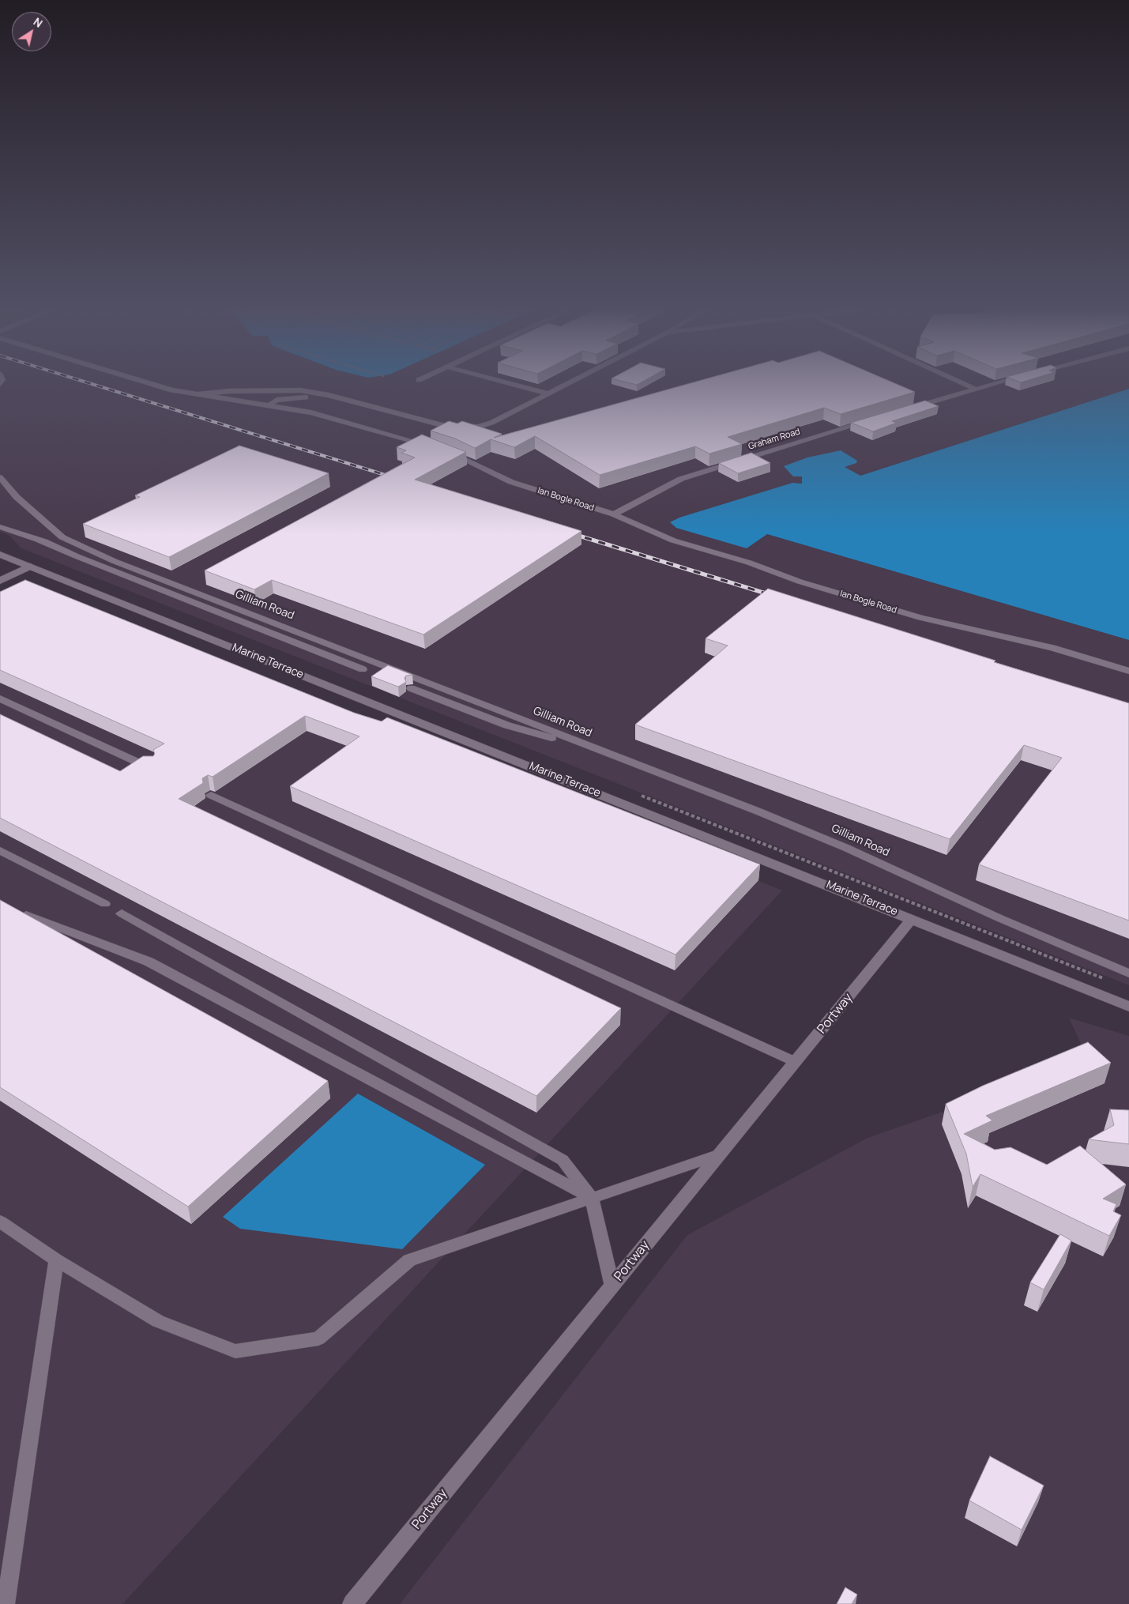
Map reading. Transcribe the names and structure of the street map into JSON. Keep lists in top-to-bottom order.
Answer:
{
  "streets": {
    "street": ["Marine Terrace", "Portway"],
    "lane": ["Graham Road", "Ian Bogle Road", "Gilliam Road"]
  },
  "crossings": [
    ["Graham Road", "Ian Bogle Road"],
    ["Marine Terrace", "Portway"]
  ],
  "north": "top right"
}
